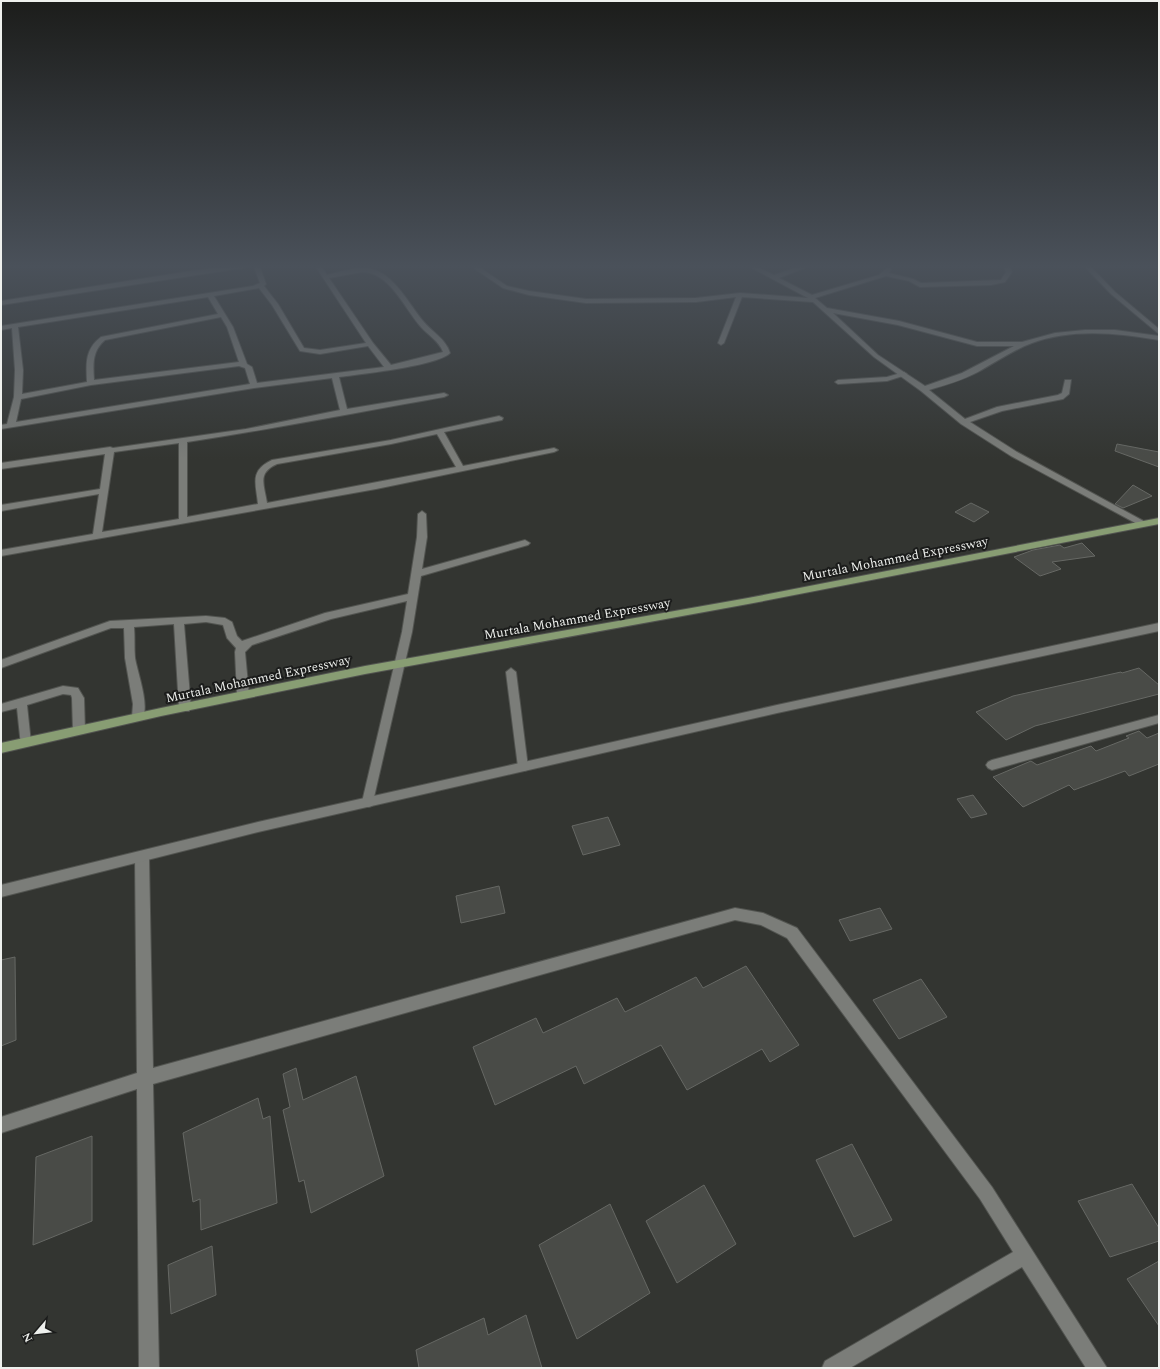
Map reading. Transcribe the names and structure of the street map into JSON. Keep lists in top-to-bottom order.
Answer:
{
  "streets": {
    "main road": ["Murtala Mohammed Expressway"]
  },
  "north": "bottom left"
}
